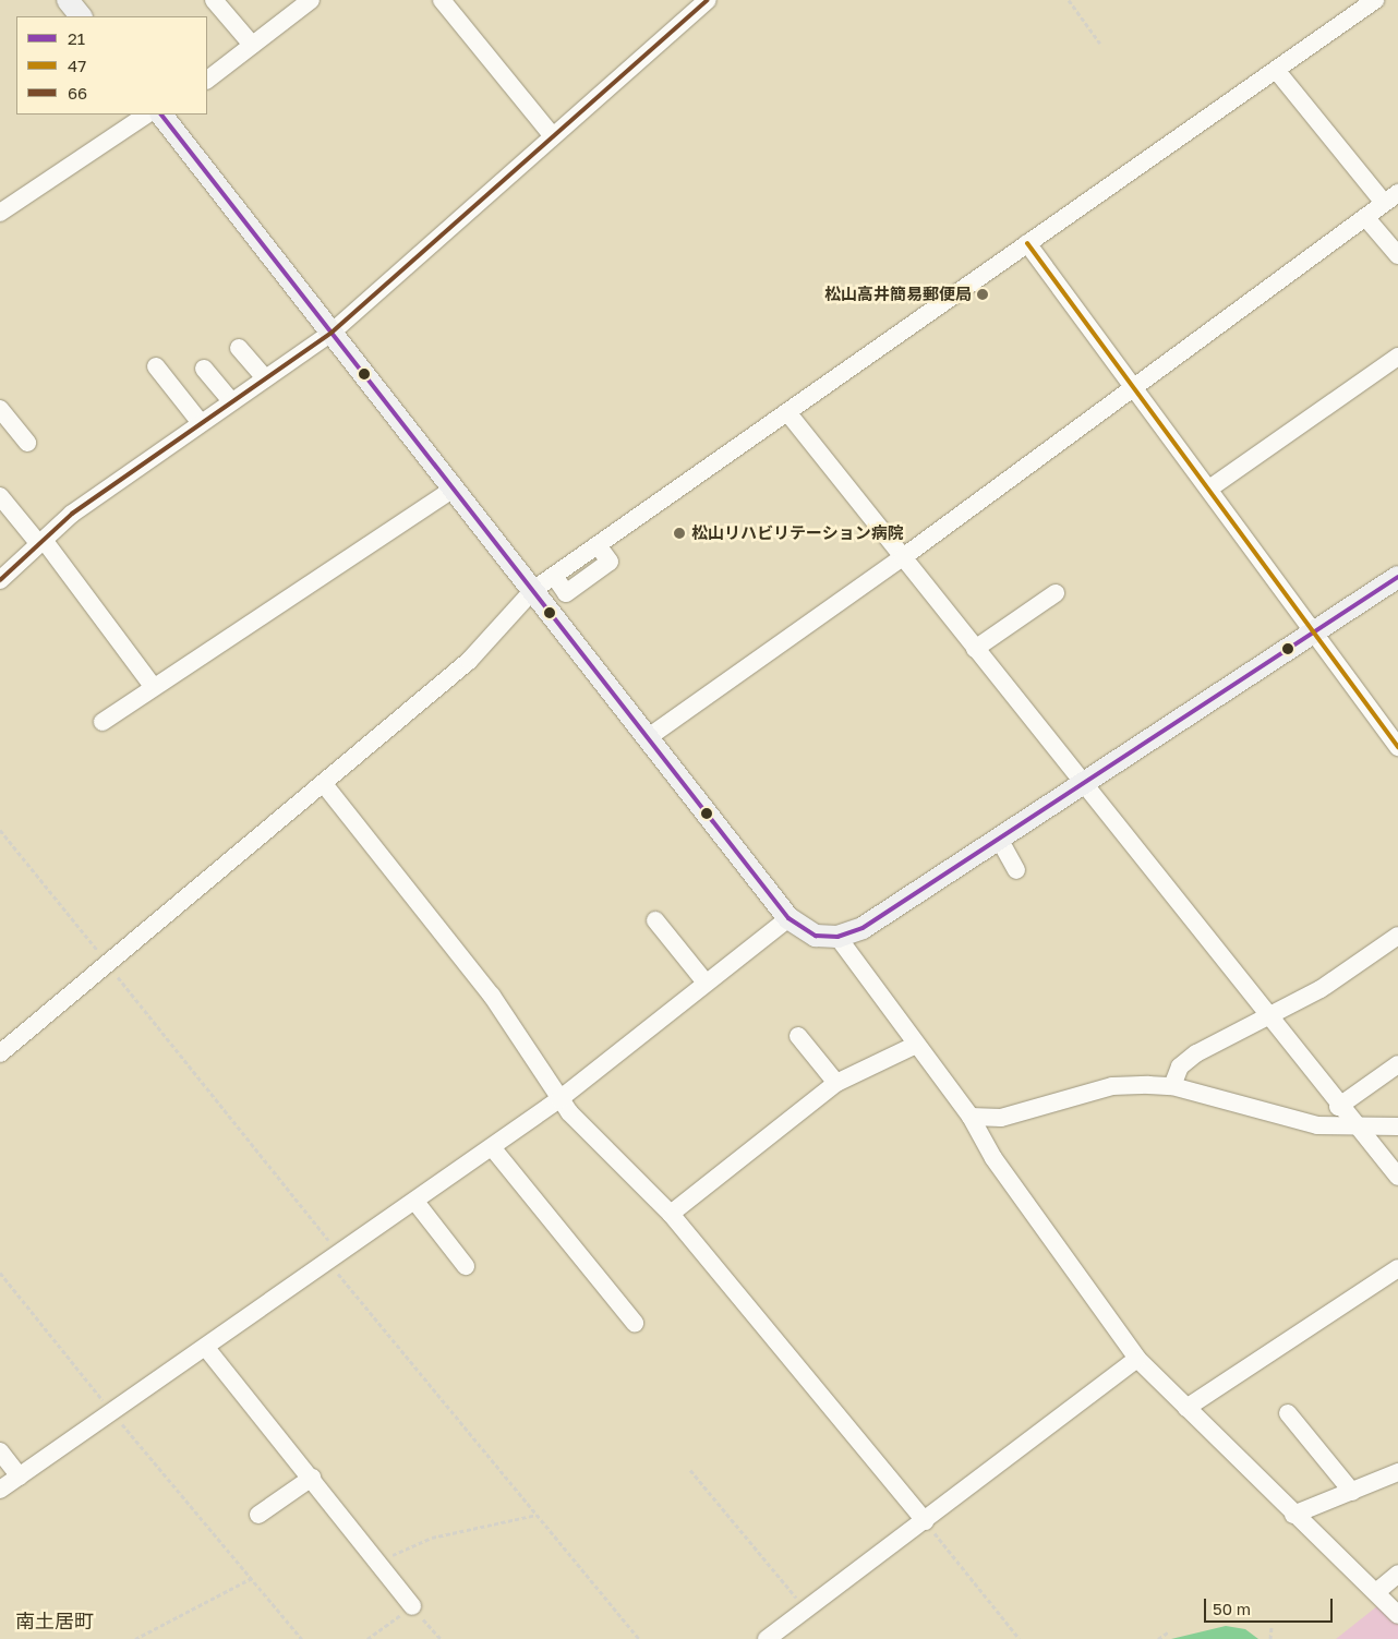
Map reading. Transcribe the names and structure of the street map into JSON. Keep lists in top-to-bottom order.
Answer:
{
  "districts": ["南土居町"],
  "places": ["松山高井簡易郵便局", "松山リハビリテーション病院"],
  "lines": ["transit line 66", "transit line 21", "transit line 47"],
  "legend": ["21", "47", "66"],
  "scale_bar": "50 m"
}
